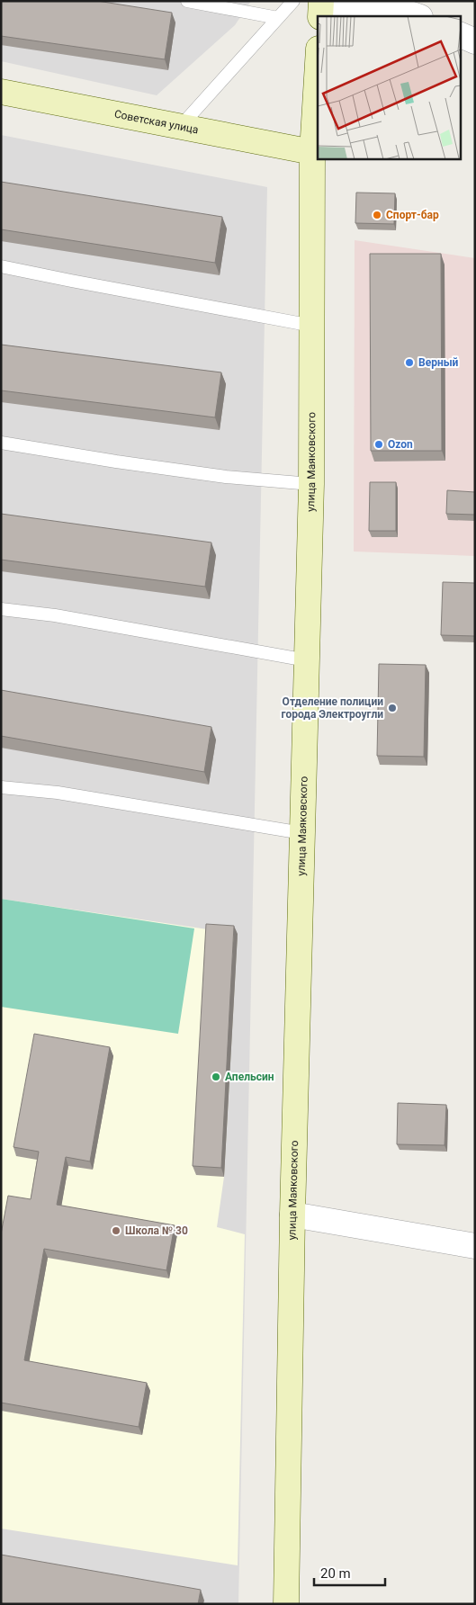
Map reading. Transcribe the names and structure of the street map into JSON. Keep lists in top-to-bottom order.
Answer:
{
  "streets": {
    "street": ["Советская улица", "улица Маяковского"]
  },
  "crossings": [
    ["Советская улица", "улица Маяковского"]
  ],
  "places": [
    "Спорт-бар",
    "Верный",
    "Ozon",
    "Отделение полиции города Электроугли",
    "Апельсин",
    "Школа № 30"
  ],
  "scale_bar": "20 m"
}
